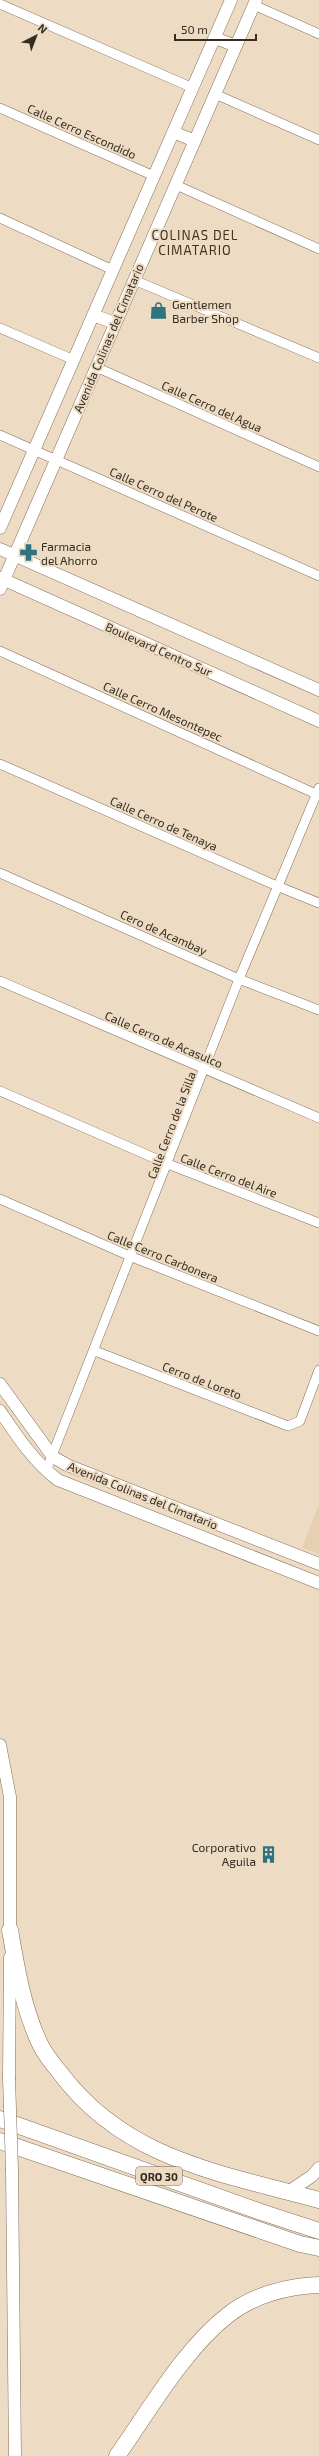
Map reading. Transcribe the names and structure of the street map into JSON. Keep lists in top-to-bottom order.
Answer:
{
  "streets": {
    "highway": ["QRO 30"],
    "street": [
      "Calle Cerro Escondido",
      "Avenida Colinas del Cimatario",
      "Calle Cerro del Agua",
      "Calle Cerro del Perote",
      "Boulevard Centro Sur",
      "Calle Cerro Mesontepec",
      "Calle Cerro de Tenaya",
      "Cero de Acambay",
      "Calle Cerro de Acasulco",
      "Calle Cerro de la Silla",
      "Calle Cerro del Aire",
      "Calle Cerro Carbonera",
      "Cerro de Loreto"
    ]
  },
  "crossings": [
    ["Calle Cerro Escondido", "Avenida Colinas del Cimatario"],
    ["Avenida Colinas del Cimatario", "Calle Cerro del Agua"],
    ["Avenida Colinas del Cimatario", "Calle Cerro del Perote"],
    ["Avenida Colinas del Cimatario", "Boulevard Centro Sur"],
    ["Avenida Colinas del Cimatario", "Calle Cerro de la Silla"],
    ["Calle Cerro Mesontepec", "Calle Cerro de la Silla"],
    ["Calle Cerro de Tenaya", "Calle Cerro de la Silla"],
    ["Cero de Acambay", "Calle Cerro de la Silla"],
    ["Calle Cerro de Acasulco", "Calle Cerro de la Silla"],
    ["Calle Cerro de la Silla", "Calle Cerro del Aire"],
    ["Calle Cerro de la Silla", "Calle Cerro Carbonera"],
    ["Calle Cerro de la Silla", "Cerro de Loreto"]
  ],
  "districts": ["COLINAS DEL CIMATARIO"],
  "places": {
    "shop": ["Gentlemen Barber Shop"],
    "pharmacy": ["Farmacia del Ahorro"],
    "building": ["Corporativo Aguila"]
  },
  "scale_bar": "50 m",
  "north": "top right"
}
